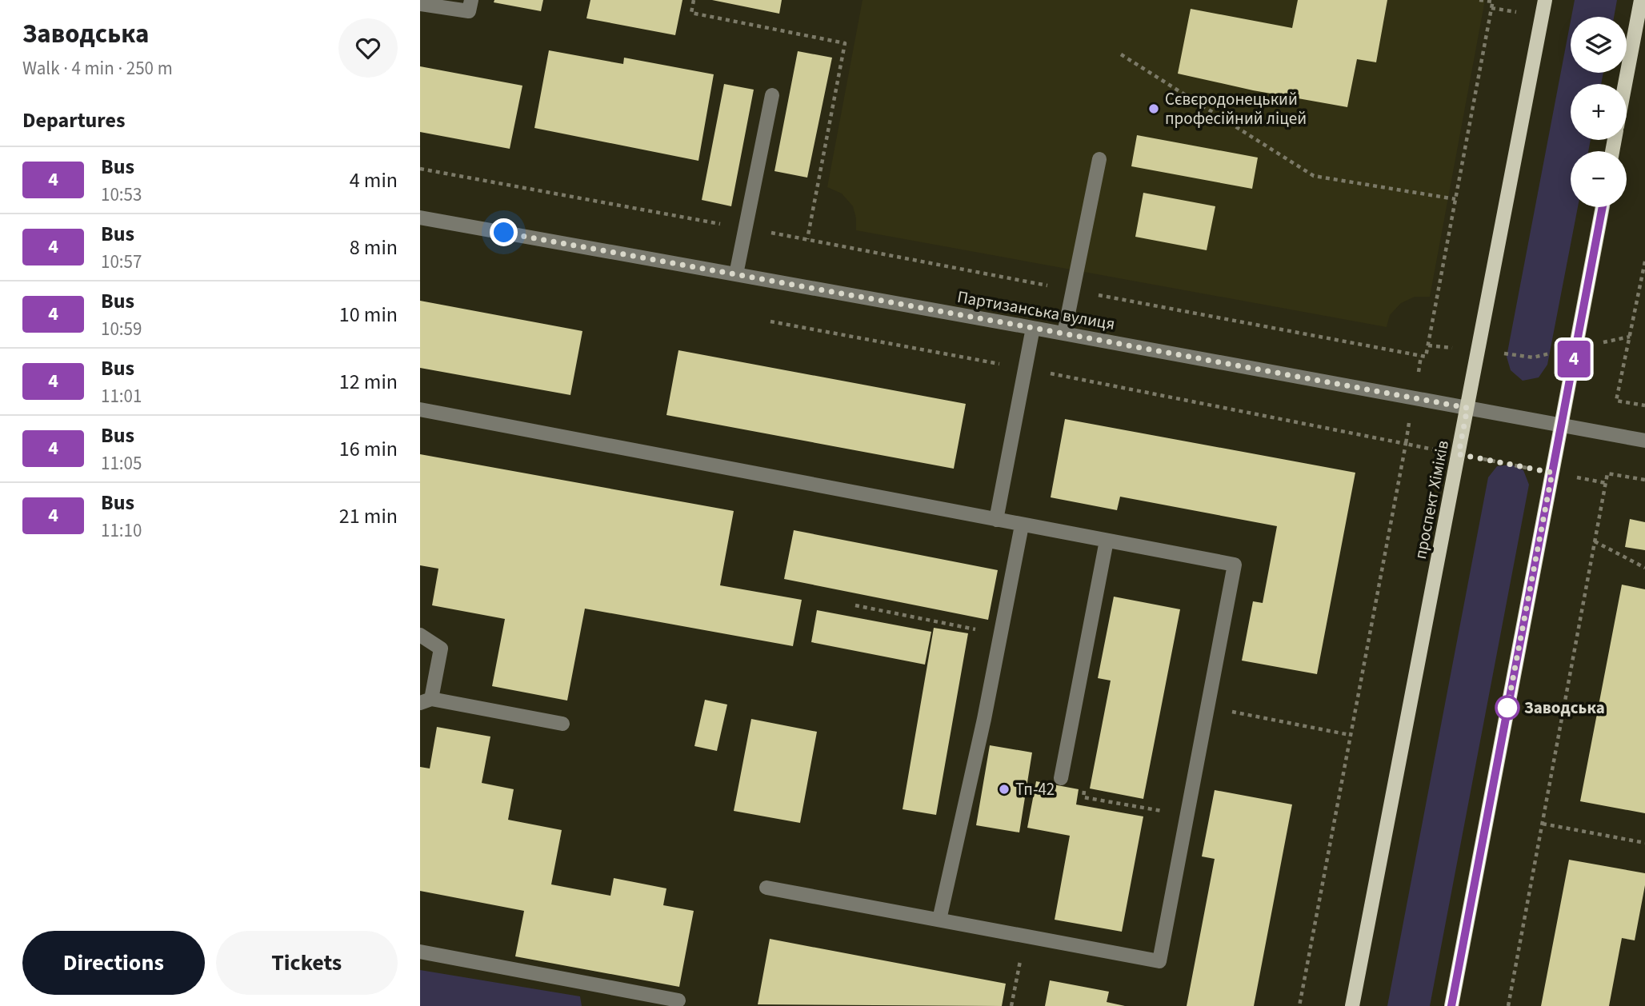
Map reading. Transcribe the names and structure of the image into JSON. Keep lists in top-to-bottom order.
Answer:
{
  "streets": {
    "main road": ["проспект Хіміків"],
    "street": ["Партизанська вулиця"]
  },
  "crossings": [
    ["Партизанська вулиця", "проспект Хіміків"]
  ],
  "places": ["Сєвєродонецький професійний ліцей", "Заводська", "Тп-42"],
  "lines": ["bus line 4"],
  "page": {
    "heading": [
      ["Заводська", "Walk · 4 min · 250 m"],
      "Departures"
    ],
    "on_map": "4",
    "map_buttons": ["+", "−"],
    "list": [
      {
        "mark": "4",
        "name": "Bus",
        "note": "10:53",
        "value": "4 min"
      },
      {
        "mark": "4",
        "name": "Bus",
        "note": "10:57",
        "value": "8 min"
      },
      {
        "mark": "4",
        "name": "Bus",
        "note": "10:59",
        "value": "10 min"
      },
      {
        "mark": "4",
        "name": "Bus",
        "note": "11:01",
        "value": "12 min"
      },
      {
        "mark": "4",
        "name": "Bus",
        "note": "11:05",
        "value": "16 min"
      },
      {
        "mark": "4",
        "name": "Bus",
        "note": "11:10",
        "value": "21 min"
      }
    ],
    "buttons": ["Directions", "Tickets"]
  }
}
